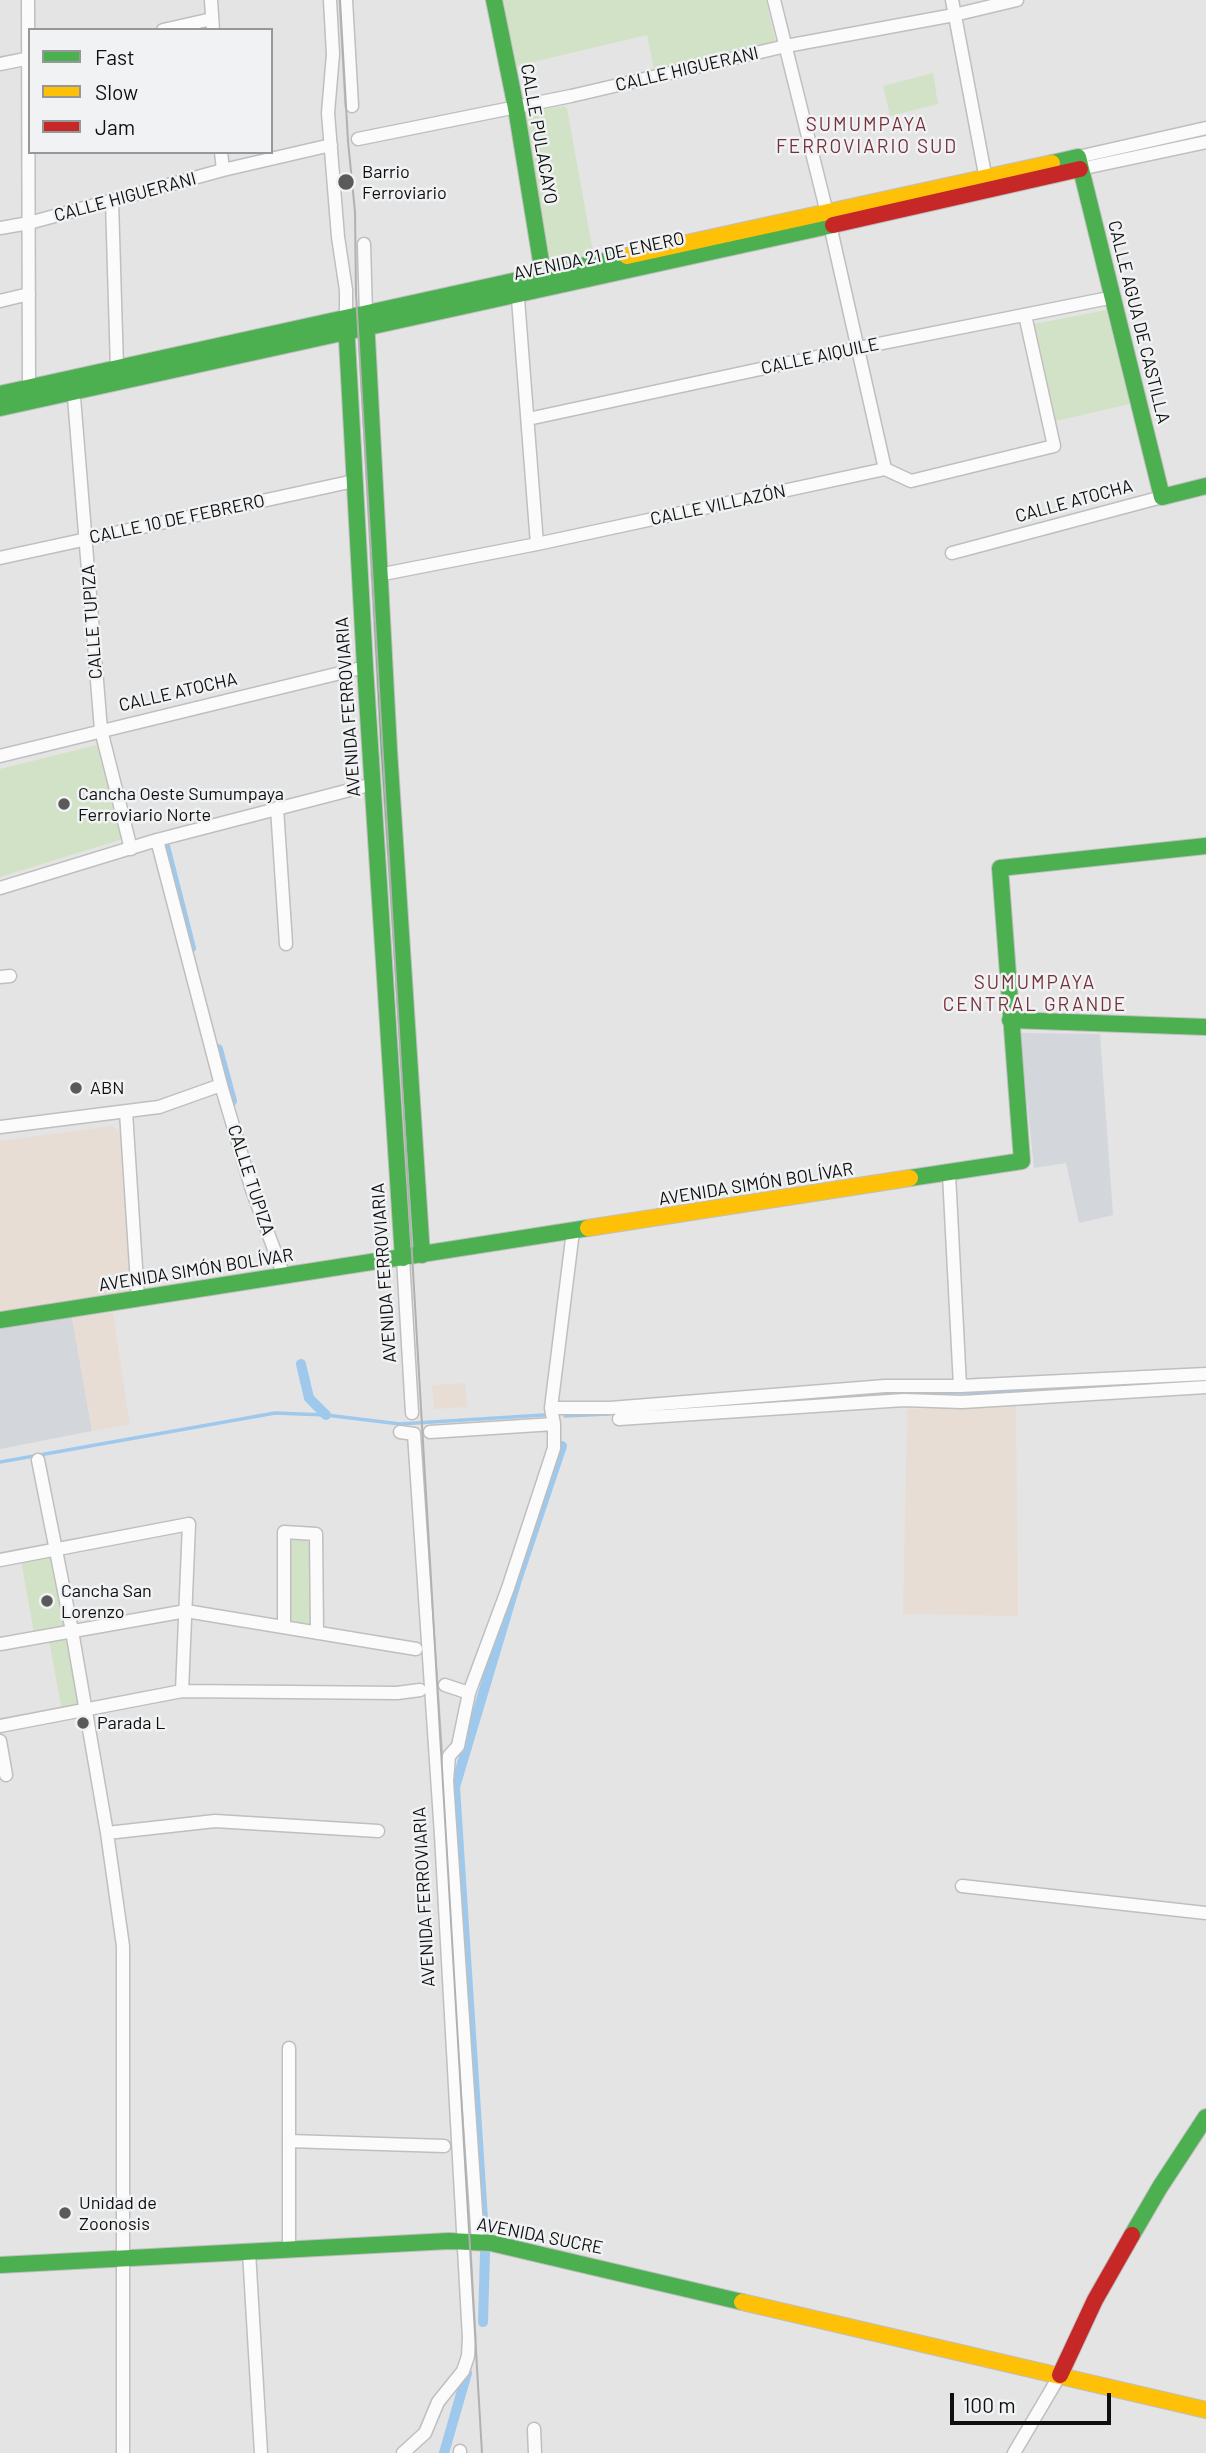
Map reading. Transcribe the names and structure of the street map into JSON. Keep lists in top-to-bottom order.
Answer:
{
  "streets": {
    "street": [
      "CALLE HIGUERANI",
      "CALLE PULACAYO",
      "AVENIDA 21 DE ENERO",
      "CALLE AGUA DE CASTILLA",
      "CALLE AIQUILE",
      "CALLE ATOCHA",
      "CALLE VILLAZÓN",
      "CALLE 10 DE FEBRERO",
      "CALLE TUPIZA",
      "AVENIDA FERROVIARIA",
      "AVENIDA SIMÓN BOLÍVAR",
      "AVENIDA SUCRE"
    ]
  },
  "crossings": [
    ["CALLE HIGUERANI", "CALLE PULACAYO"],
    ["CALLE HIGUERANI", "AVENIDA FERROVIARIA"],
    ["CALLE PULACAYO", "AVENIDA 21 DE ENERO"],
    ["AVENIDA 21 DE ENERO", "CALLE AGUA DE CASTILLA"],
    ["AVENIDA 21 DE ENERO", "CALLE TUPIZA"],
    ["AVENIDA 21 DE ENERO", "AVENIDA FERROVIARIA"],
    ["CALLE AGUA DE CASTILLA", "CALLE AIQUILE"],
    ["CALLE AGUA DE CASTILLA", "CALLE ATOCHA"],
    ["CALLE ATOCHA", "CALLE TUPIZA"],
    ["CALLE ATOCHA", "AVENIDA FERROVIARIA"],
    ["CALLE 10 DE FEBRERO", "CALLE TUPIZA"],
    ["CALLE 10 DE FEBRERO", "AVENIDA FERROVIARIA"],
    ["CALLE TUPIZA", "AVENIDA SIMÓN BOLÍVAR"],
    ["AVENIDA FERROVIARIA", "AVENIDA SIMÓN BOLÍVAR"],
    ["AVENIDA FERROVIARIA", "AVENIDA SUCRE"]
  ],
  "districts": ["SUMUMPAYA FERROVIARIO SUD", "SUMUMPAYA CENTRAL GRANDE"],
  "places": [
    "Barrio Ferroviario",
    "Cancha Oeste Sumumpaya Ferroviario Norte",
    "ABN",
    "Cancha San Lorenzo",
    "Parada L",
    "Unidad de Zoonosis"
  ],
  "legend": ["Fast", "Slow", "Jam"],
  "scale_bar": "100 m"
}
